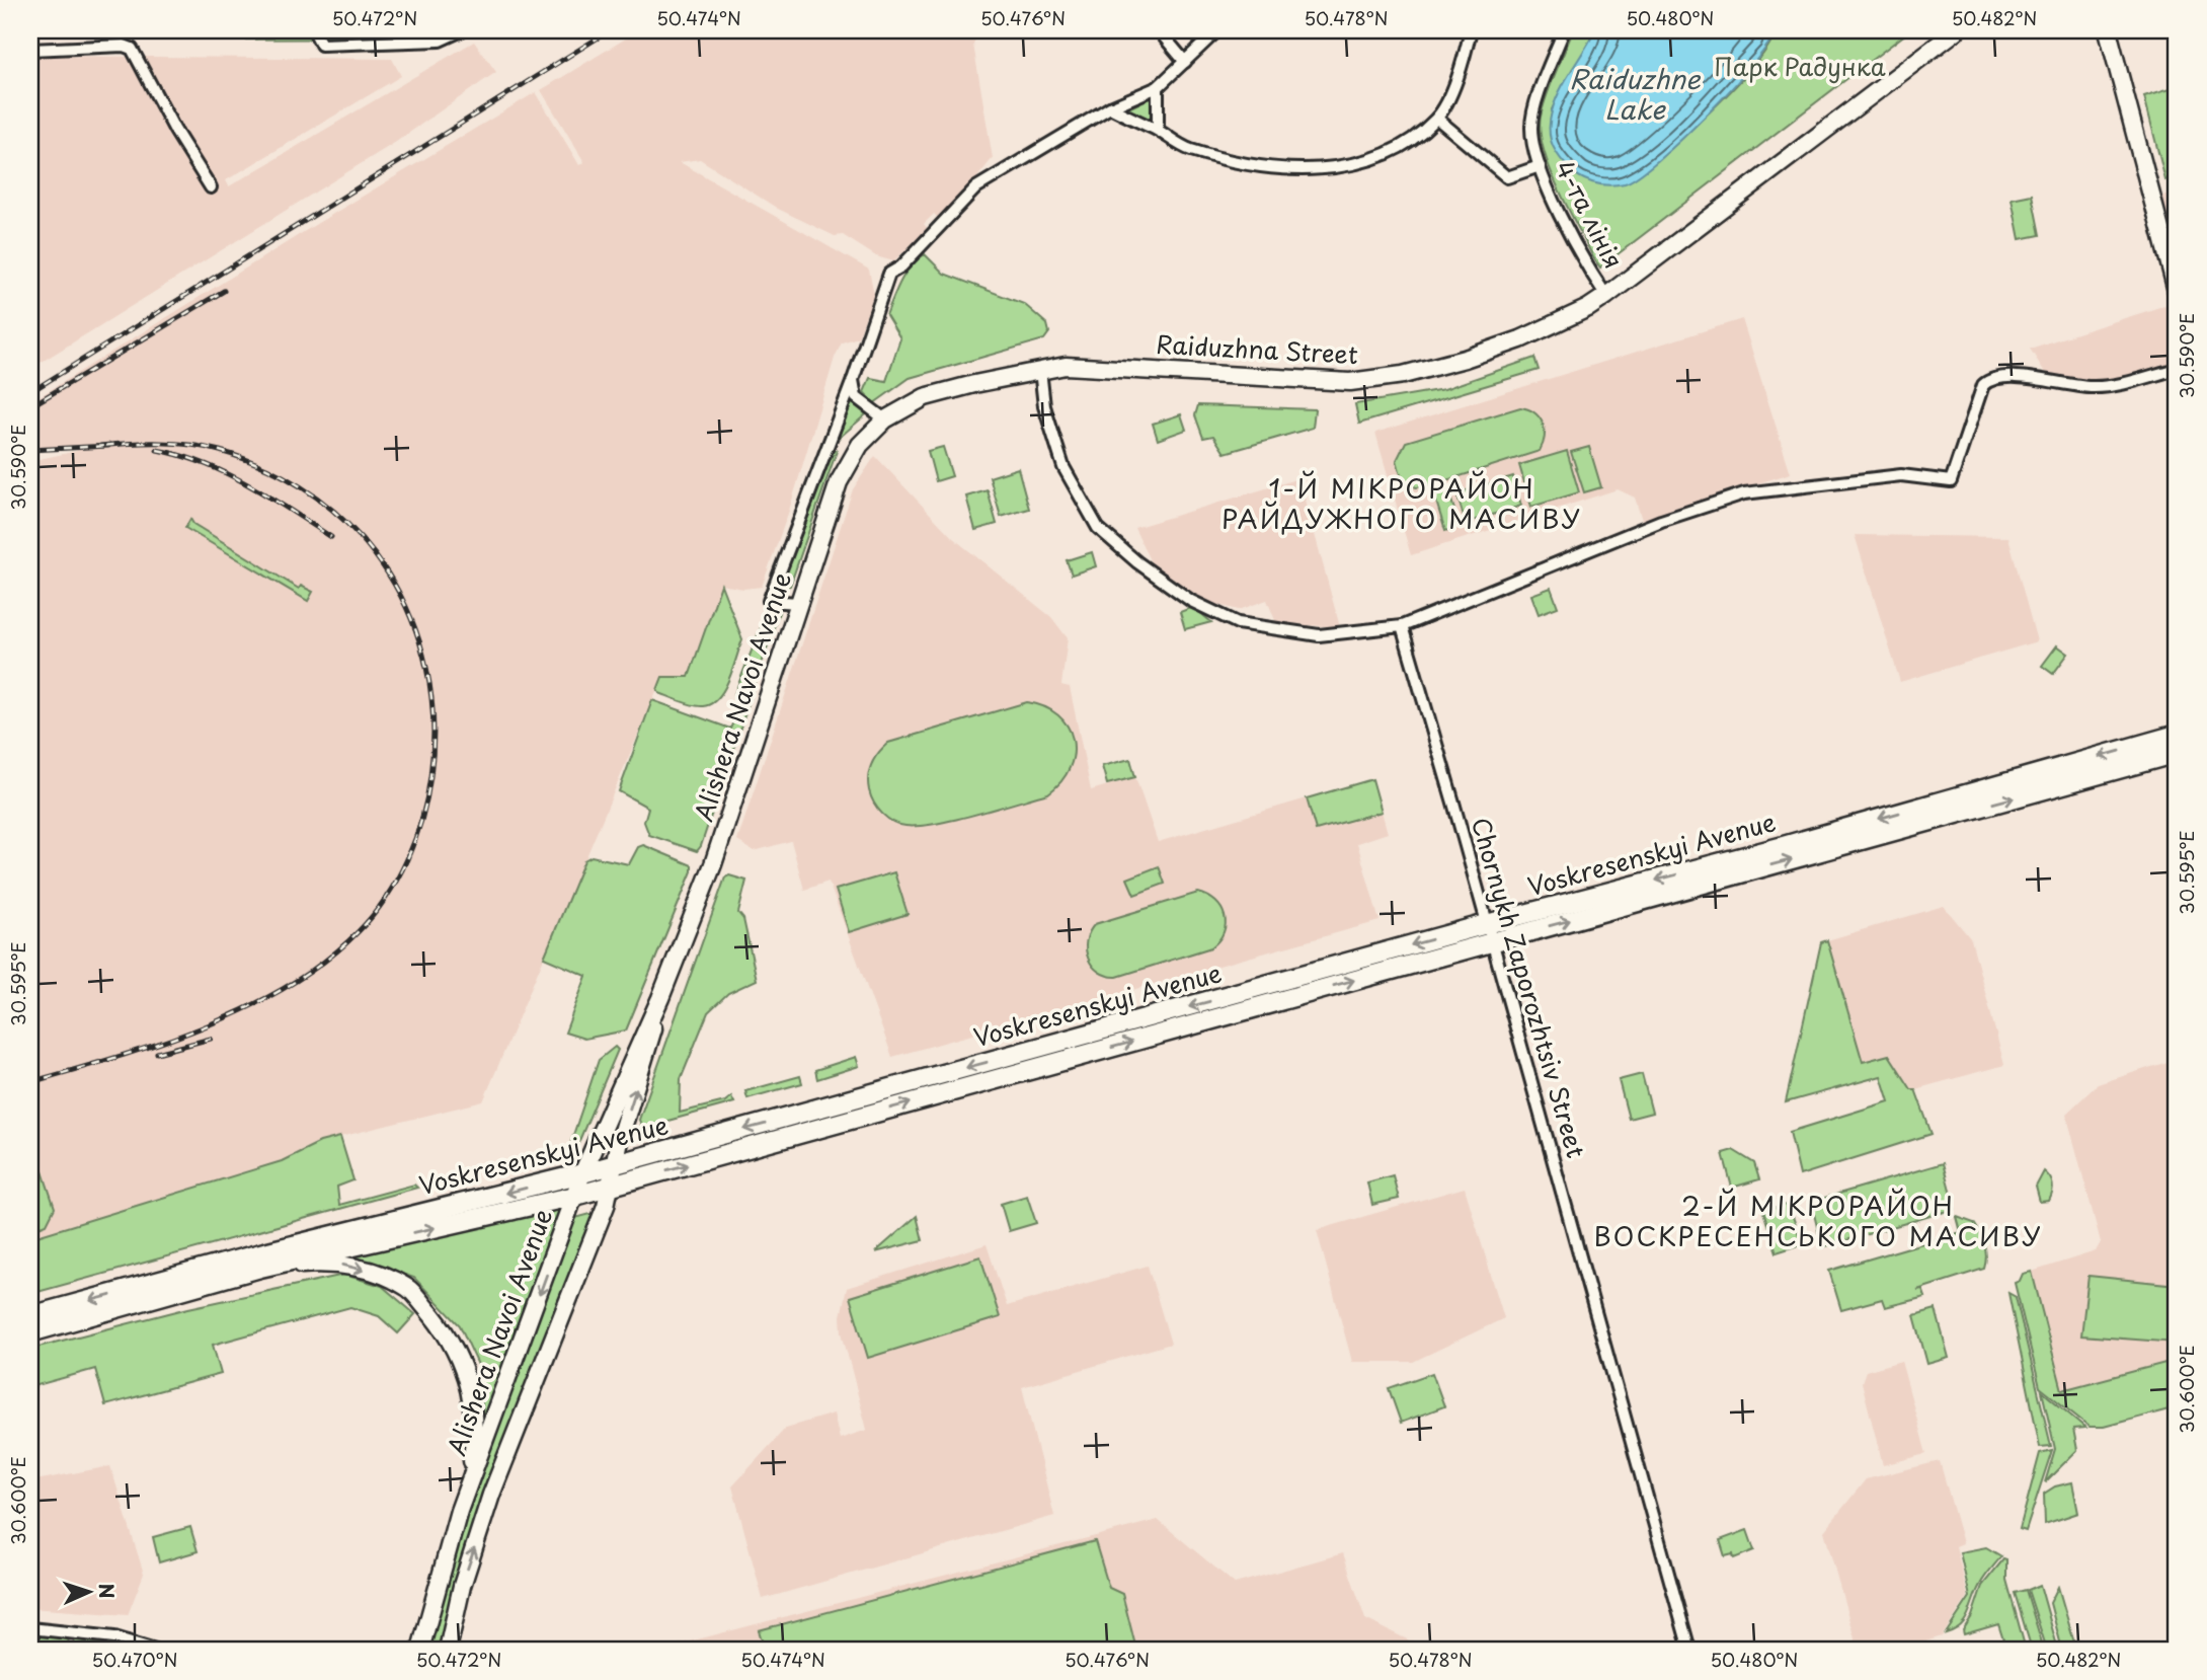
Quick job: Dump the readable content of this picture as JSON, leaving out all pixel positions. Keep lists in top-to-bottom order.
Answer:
{
  "streets": {
    "main road": ["Voskresenskyi Avenue"],
    "street": [
      "4-та лінія",
      "Raiduzhna Street",
      "Alishera Navoi Avenue",
      "Chornykh Zaporozhtsiv Street"
    ]
  },
  "crossings": [
    ["4-та лінія", "Raiduzhna Street"],
    ["Raiduzhna Street", "Alishera Navoi Avenue"],
    ["Alishera Navoi Avenue", "Voskresenskyi Avenue"],
    ["Voskresenskyi Avenue", "Chornykh Zaporozhtsiv Street"]
  ],
  "districts": ["1-Й МІКРОРАЙОН РАЙДУЖНОГО МАСИВУ", "2-Й МІКРОРАЙОН ВОСКРЕСЕНСЬКОГО МАСИВУ"],
  "water": ["Raiduzhne Lake"],
  "parks": ["Парк Радунка"],
  "north": "right",
  "coordinates": [
    "50.472°N",
    "50.474°N",
    "50.476°N",
    "50.478°N",
    "50.480°N",
    "50.482°N",
    "30.590°E",
    "30.595°E",
    "30.600°E",
    "50.470°N"
  ]
}
